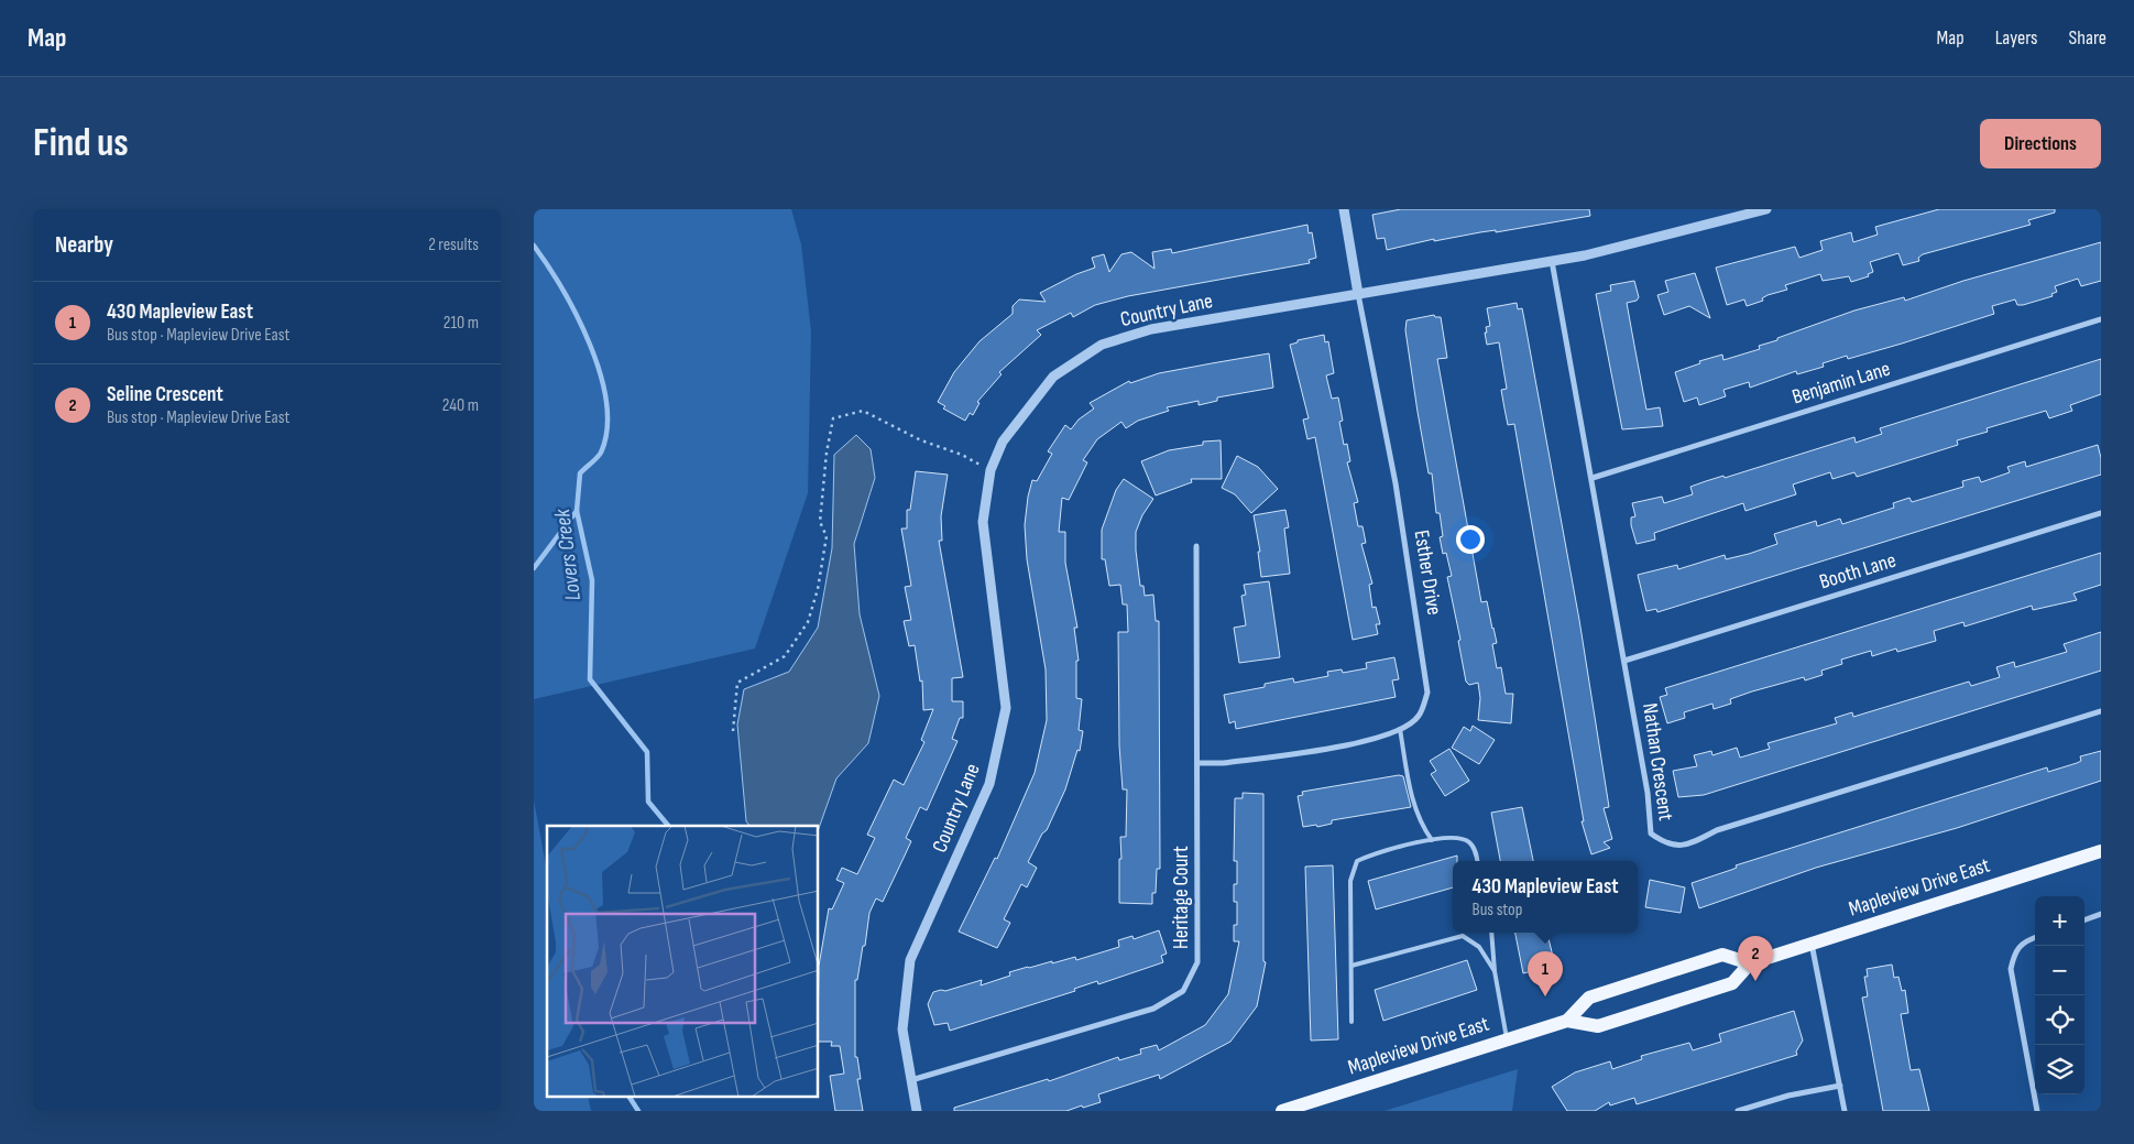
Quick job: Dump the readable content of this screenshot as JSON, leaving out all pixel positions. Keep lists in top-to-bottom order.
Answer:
{
  "streets": {
    "main road": ["Mapleview Drive East"],
    "street": [
      "Country Lane",
      "Benjamin Lane",
      "Booth Lane",
      "Esther Drive",
      "Nathan Crescent",
      "Heritage Court"
    ]
  },
  "crossings": [
    ["Country Lane", "Esther Drive"],
    ["Country Lane", "Nathan Crescent"],
    ["Country Lane", "Heritage Court"],
    ["Benjamin Lane", "Nathan Crescent"],
    ["Booth Lane", "Nathan Crescent"],
    ["Esther Drive", "Heritage Court"]
  ],
  "water": ["Lovers Creek"],
  "page": {
    "header": "Map",
    "nav": ["Map", "Layers", "Share"],
    "buttons": "Directions",
    "title": "Find us",
    "heading": ["Nearby", "2 results"],
    "list": [
      {
        "mark": "1",
        "name": "430 Mapleview East",
        "note": "Bus stop · Mapleview Drive East",
        "value": "210 m"
      },
      {
        "mark": "2",
        "name": "Seline Crescent",
        "note": "Bus stop · Mapleview Drive East",
        "value": "240 m"
      }
    ],
    "popup": ["430 Mapleview East", "Bus stop"],
    "map_buttons": ["+", "−"],
    "pins": ["2", "1"]
  }
}
